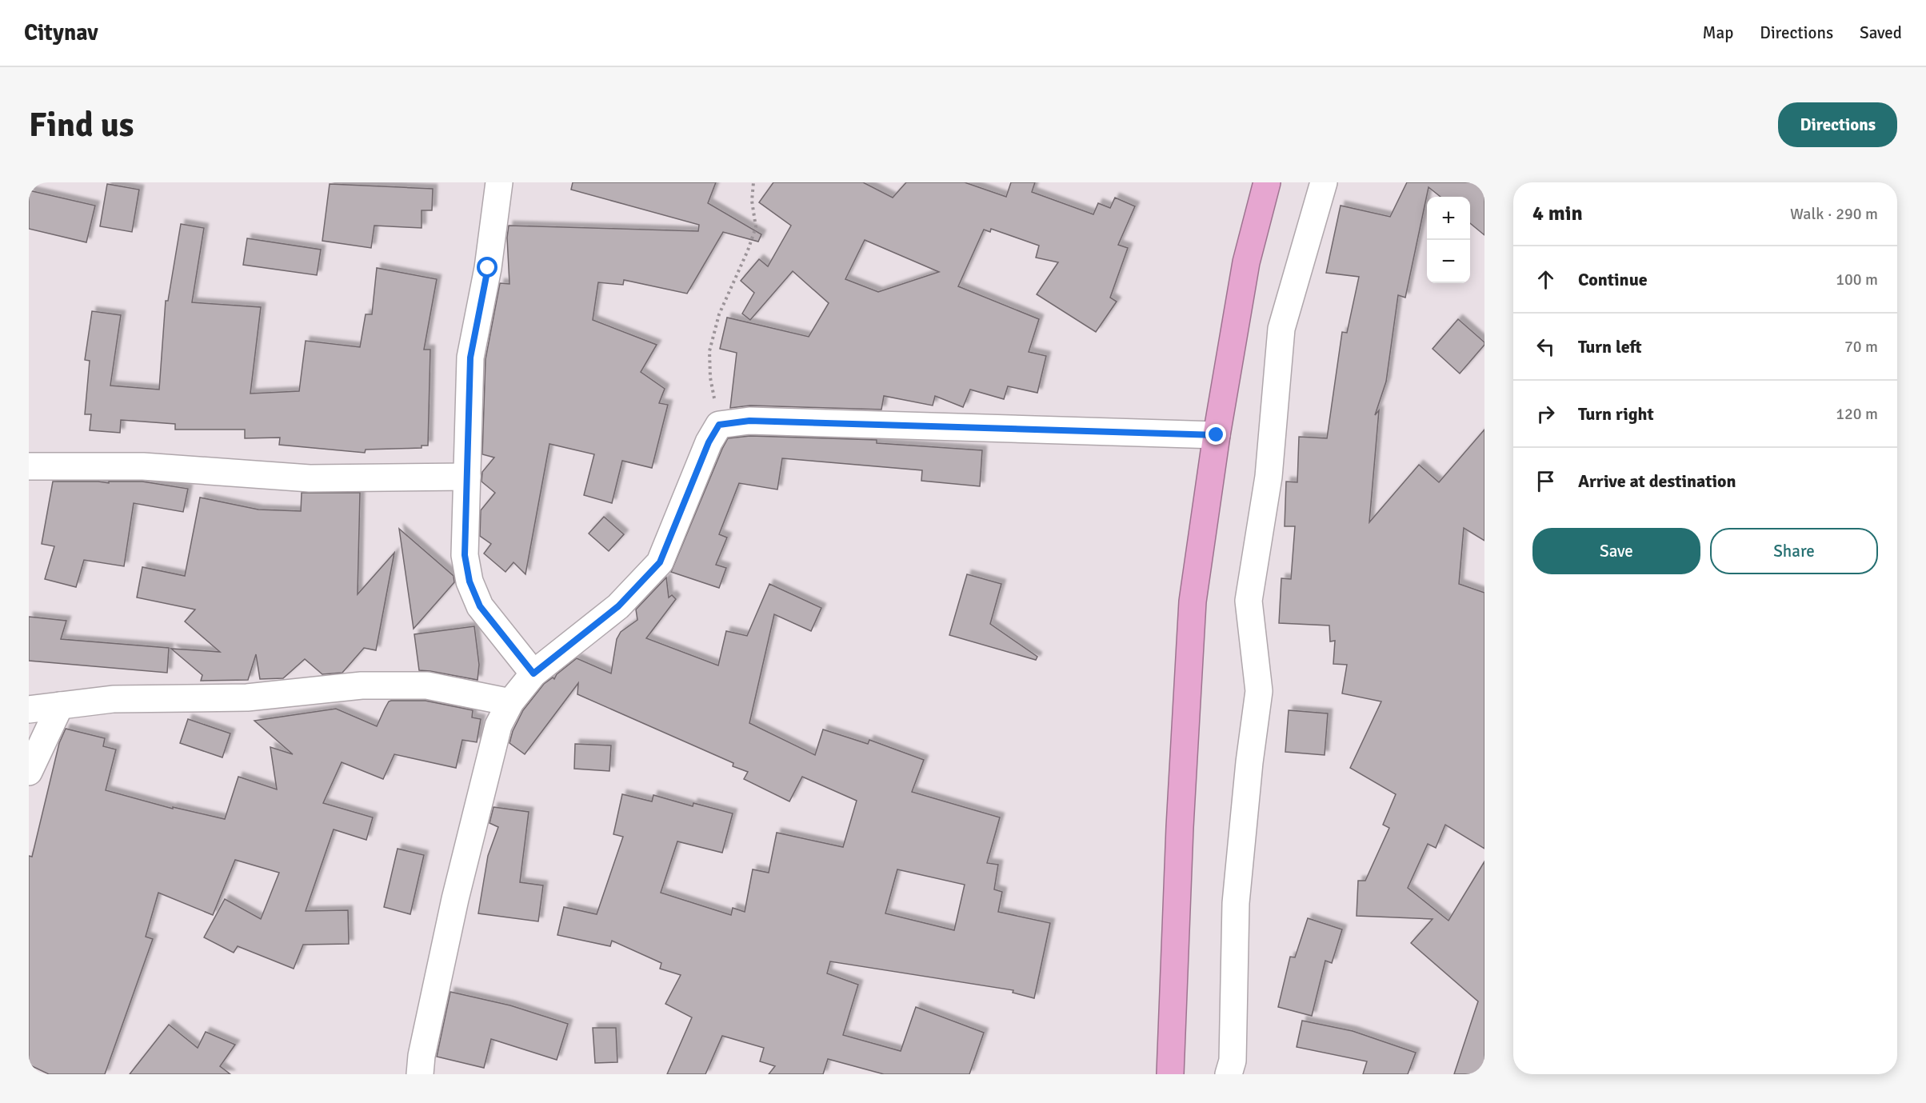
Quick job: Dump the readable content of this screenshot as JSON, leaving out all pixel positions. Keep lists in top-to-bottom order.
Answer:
{
  "page": {
    "header": "Citynav",
    "nav": ["Map", "Directions", "Saved"],
    "buttons": [
      "Directions",
      ["Save", "Share"]
    ],
    "title": "Find us",
    "heading": ["4 min", "Walk · 290 m"],
    "map_buttons": ["+", "−"],
    "list": [
      ["Continue", "100 m"],
      ["Turn left", "70 m"],
      ["Turn right", "120 m"],
      "Arrive at destination"
    ]
  }
}
